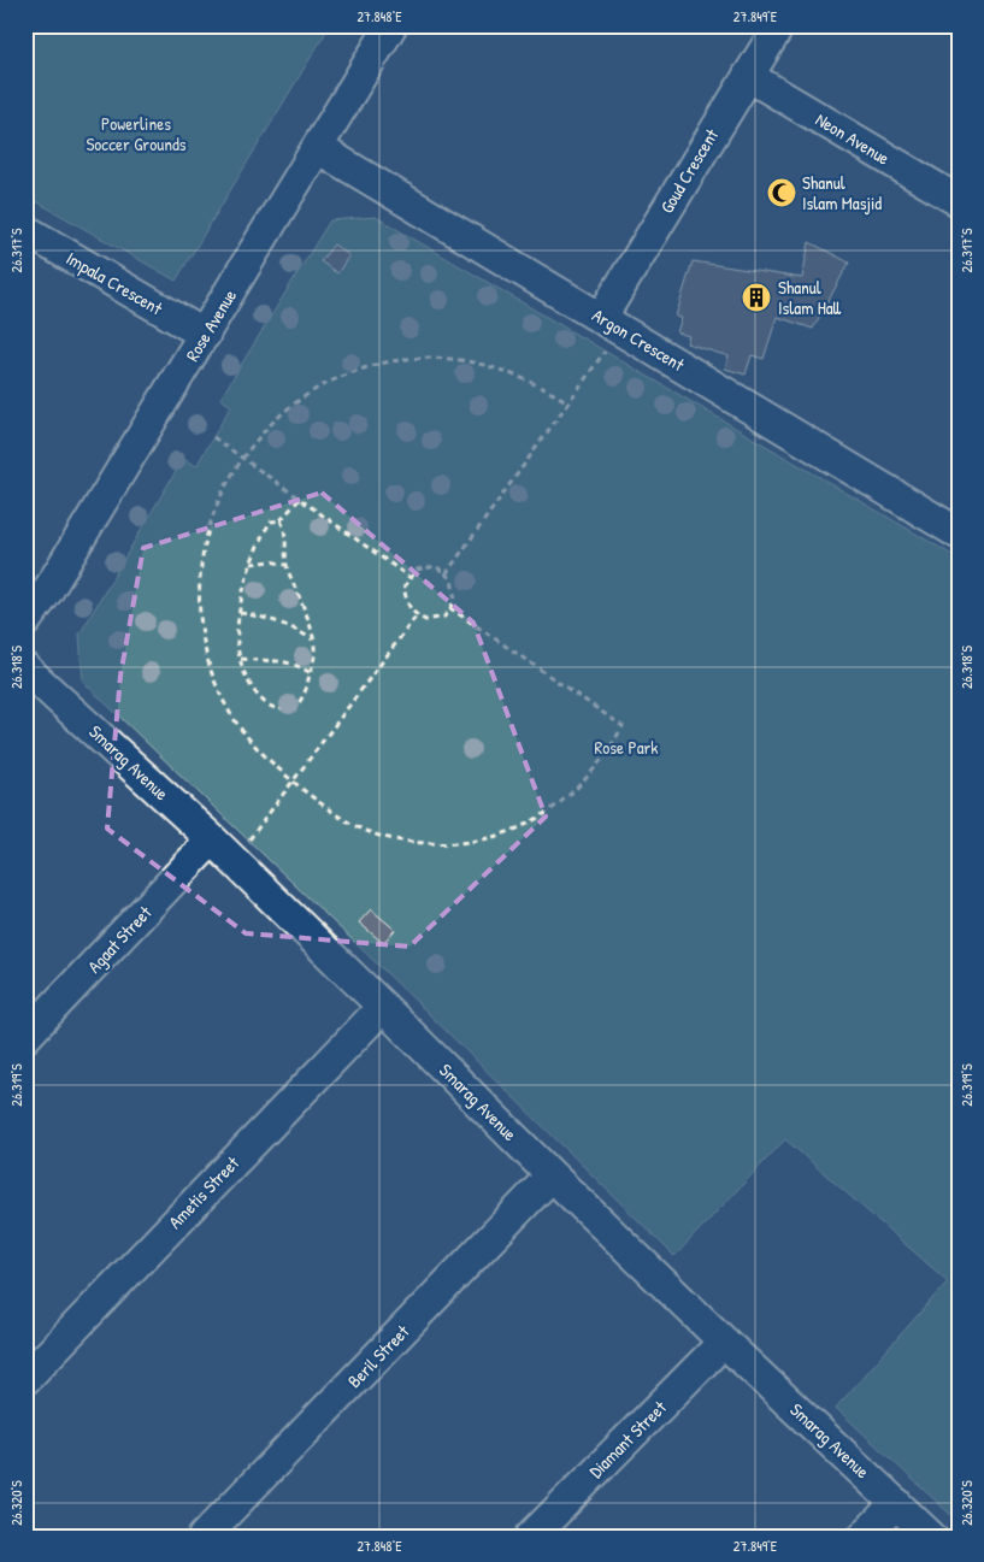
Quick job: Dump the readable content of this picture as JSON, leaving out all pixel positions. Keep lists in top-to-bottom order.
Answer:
{
  "streets": {
    "street": [
      "Neon Avenue",
      "Goud Crescent",
      "Impala Crescent",
      "Rose Avenue",
      "Argon Crescent",
      "Smarag Avenue",
      "Agaat Street",
      "Ametis Street",
      "Beril Street",
      "Diamant Street"
    ]
  },
  "crossings": [
    ["Neon Avenue", "Goud Crescent"],
    ["Goud Crescent", "Argon Crescent"],
    ["Impala Crescent", "Rose Avenue"],
    ["Rose Avenue", "Argon Crescent"],
    ["Smarag Avenue", "Agaat Street"],
    ["Smarag Avenue", "Ametis Street"],
    ["Smarag Avenue", "Beril Street"],
    ["Smarag Avenue", "Diamant Street"]
  ],
  "parks": ["Powerlines Soccer Grounds", "Rose Park"],
  "places": {
    "mosque": ["Shanul Islam Masjid"],
    "building": ["Shanul Islam Hall"]
  },
  "coordinates": [
    "27.848°E",
    "27.849°E",
    "26.317°S",
    "26.318°S",
    "26.319°S",
    "26.320°S"
  ]
}
